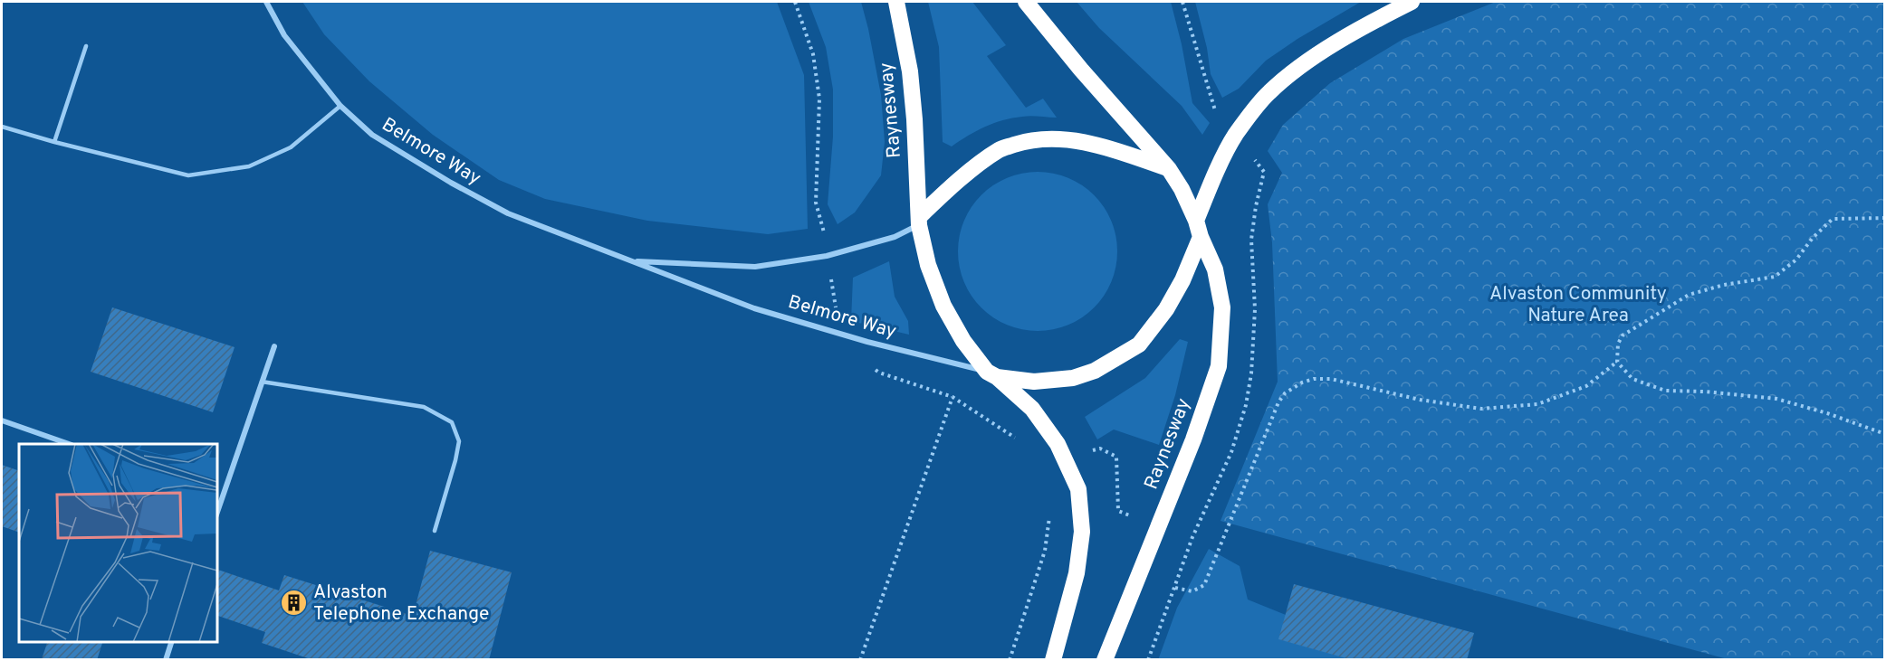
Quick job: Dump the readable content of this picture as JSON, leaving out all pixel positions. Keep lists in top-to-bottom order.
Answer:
{
  "streets": {
    "highway": ["Raynesway"],
    "street": ["Belmore Way"]
  },
  "crossings": [
    ["Raynesway", "Belmore Way"]
  ],
  "parks": ["Alvaston Community Nature Area"],
  "places": {
    "building": ["Alvaston Telephone Exchange"]
  }
}
